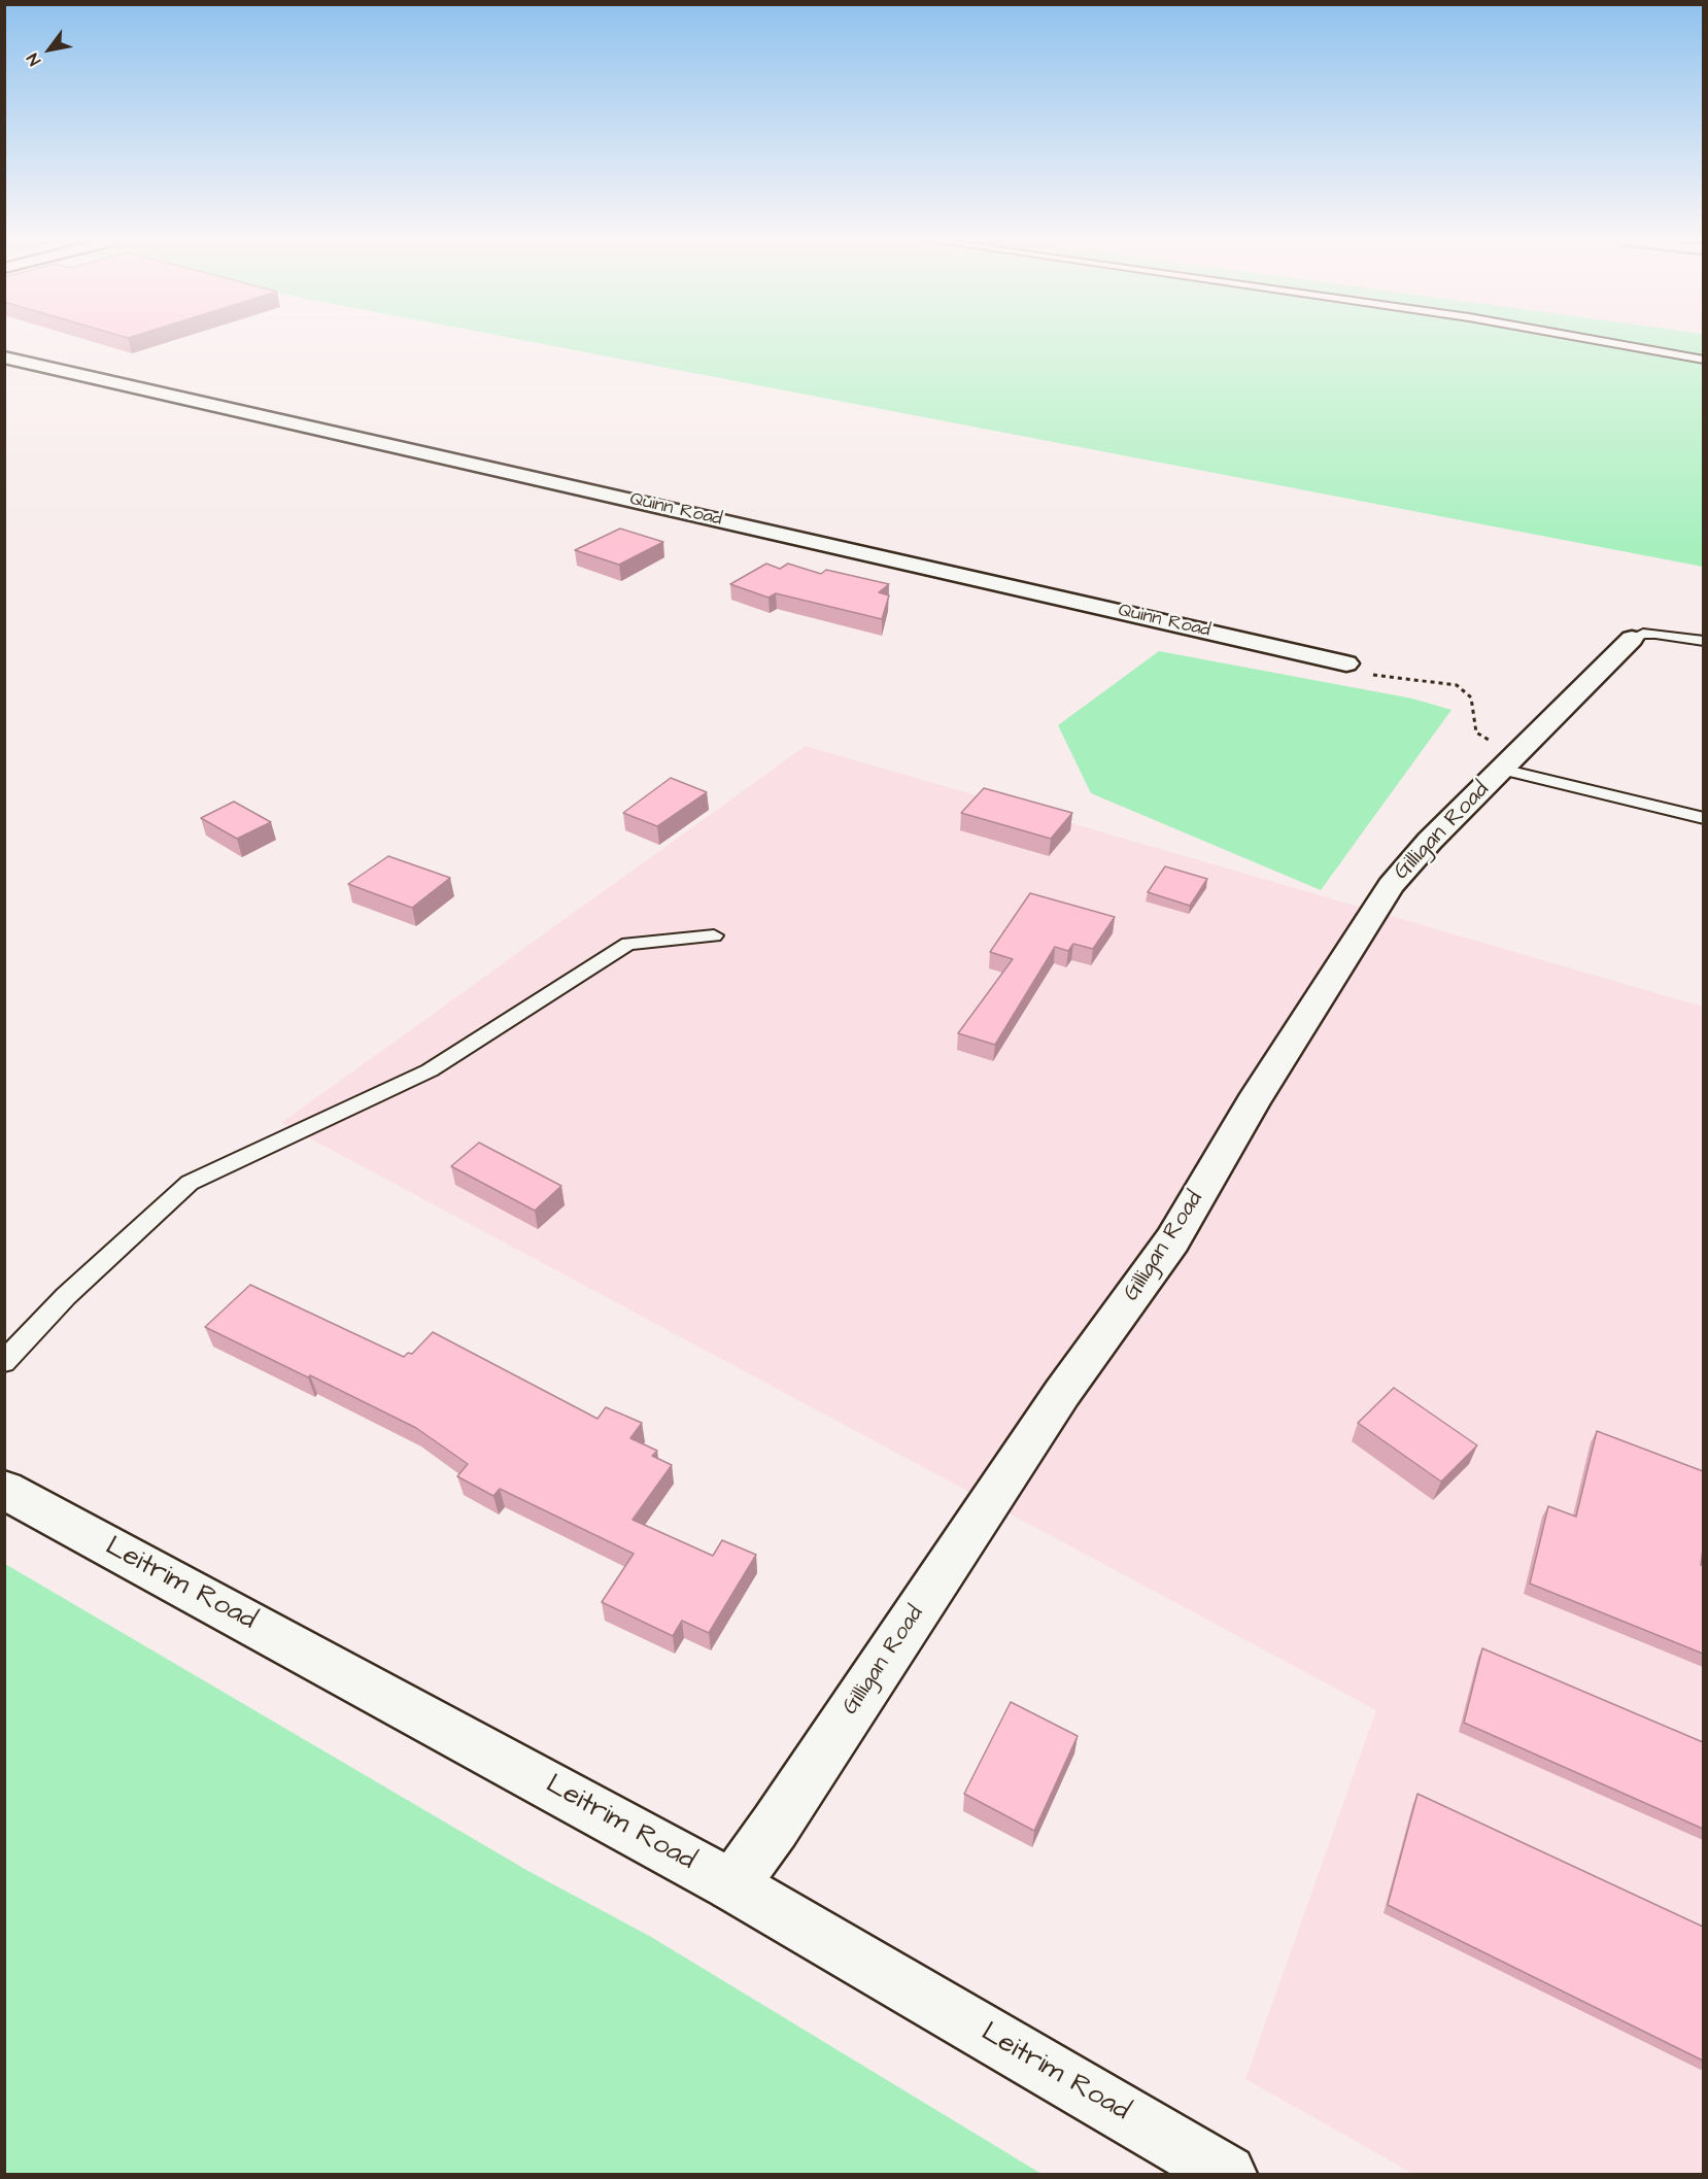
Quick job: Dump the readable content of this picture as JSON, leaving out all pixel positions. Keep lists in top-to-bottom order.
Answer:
{
  "streets": {
    "street": ["Quinn Road", "Gilligan Road", "Leitrim Road"]
  },
  "crossings": [
    ["Gilligan Road", "Leitrim Road"]
  ],
  "north": "bottom left"
}
